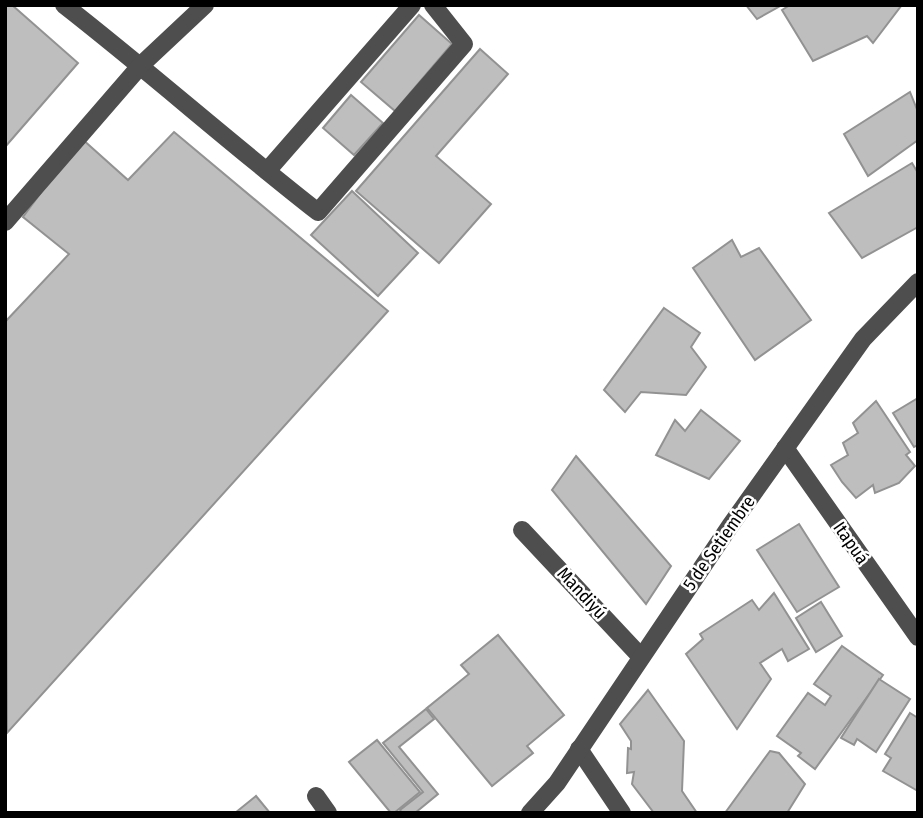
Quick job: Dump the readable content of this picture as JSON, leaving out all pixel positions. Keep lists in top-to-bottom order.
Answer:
{
  "streets": {
    "street": ["5 de Setiembre", "Itapuá", "Mandiyú"]
  },
  "crossings": [
    ["5 de Setiembre", "Itapuá"],
    ["5 de Setiembre", "Mandiyú"]
  ]
}
